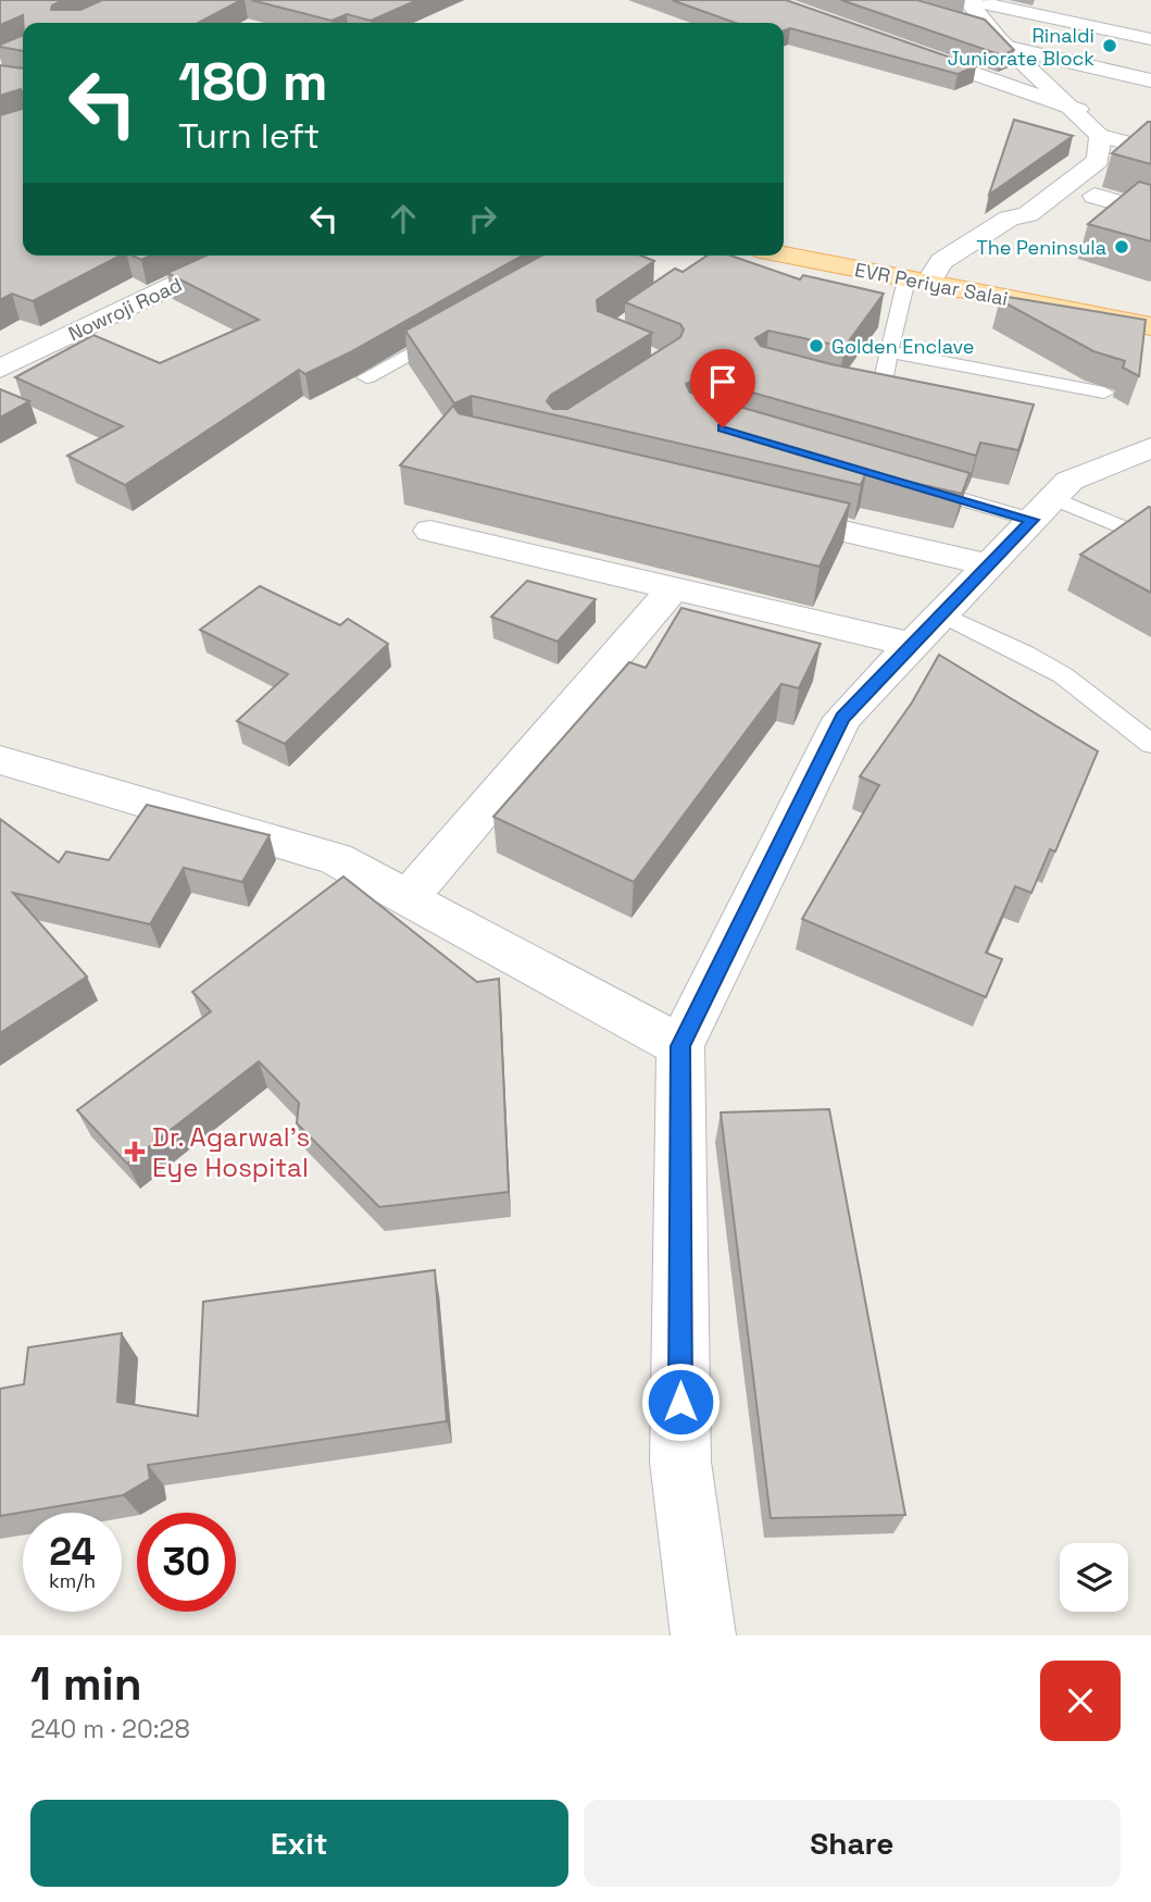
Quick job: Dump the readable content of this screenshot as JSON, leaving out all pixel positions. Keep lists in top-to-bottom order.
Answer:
{
  "streets": {
    "main road": ["EVR Periyar Salai"],
    "street": ["Nowroji Road"]
  },
  "places": {
    "other": ["Rinaldi Juniorate Block", "The Peninsula", "Golden Enclave"],
    "health": ["Dr. Agarwal's Eye Hospital"]
  },
  "page": {
    "turn": ["180 m", "Turn left"],
    "speed": "24 km/h",
    "limit": "30",
    "heading": ["1 min", "240 m · 20:28"],
    "buttons": ["Exit", "Share"]
  }
}
